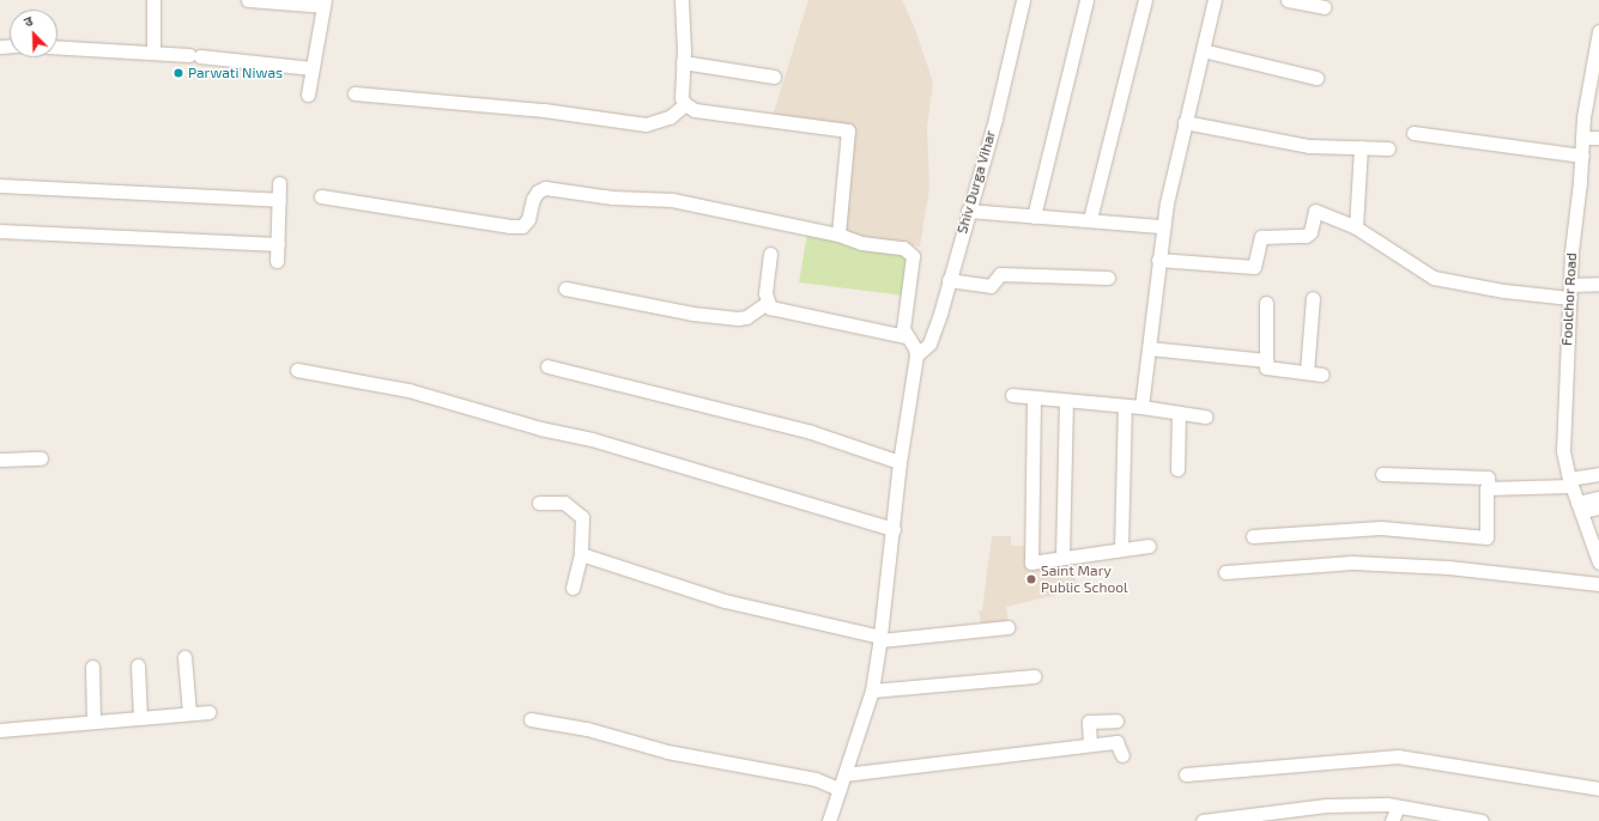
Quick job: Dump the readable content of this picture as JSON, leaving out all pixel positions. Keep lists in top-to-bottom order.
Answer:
{
  "streets": {
    "street": ["Shiv Durga Vihar", "Foolchor Road"]
  },
  "places": ["Parwati Niwas", "Saint Mary Public School"],
  "north": "top left"
}
